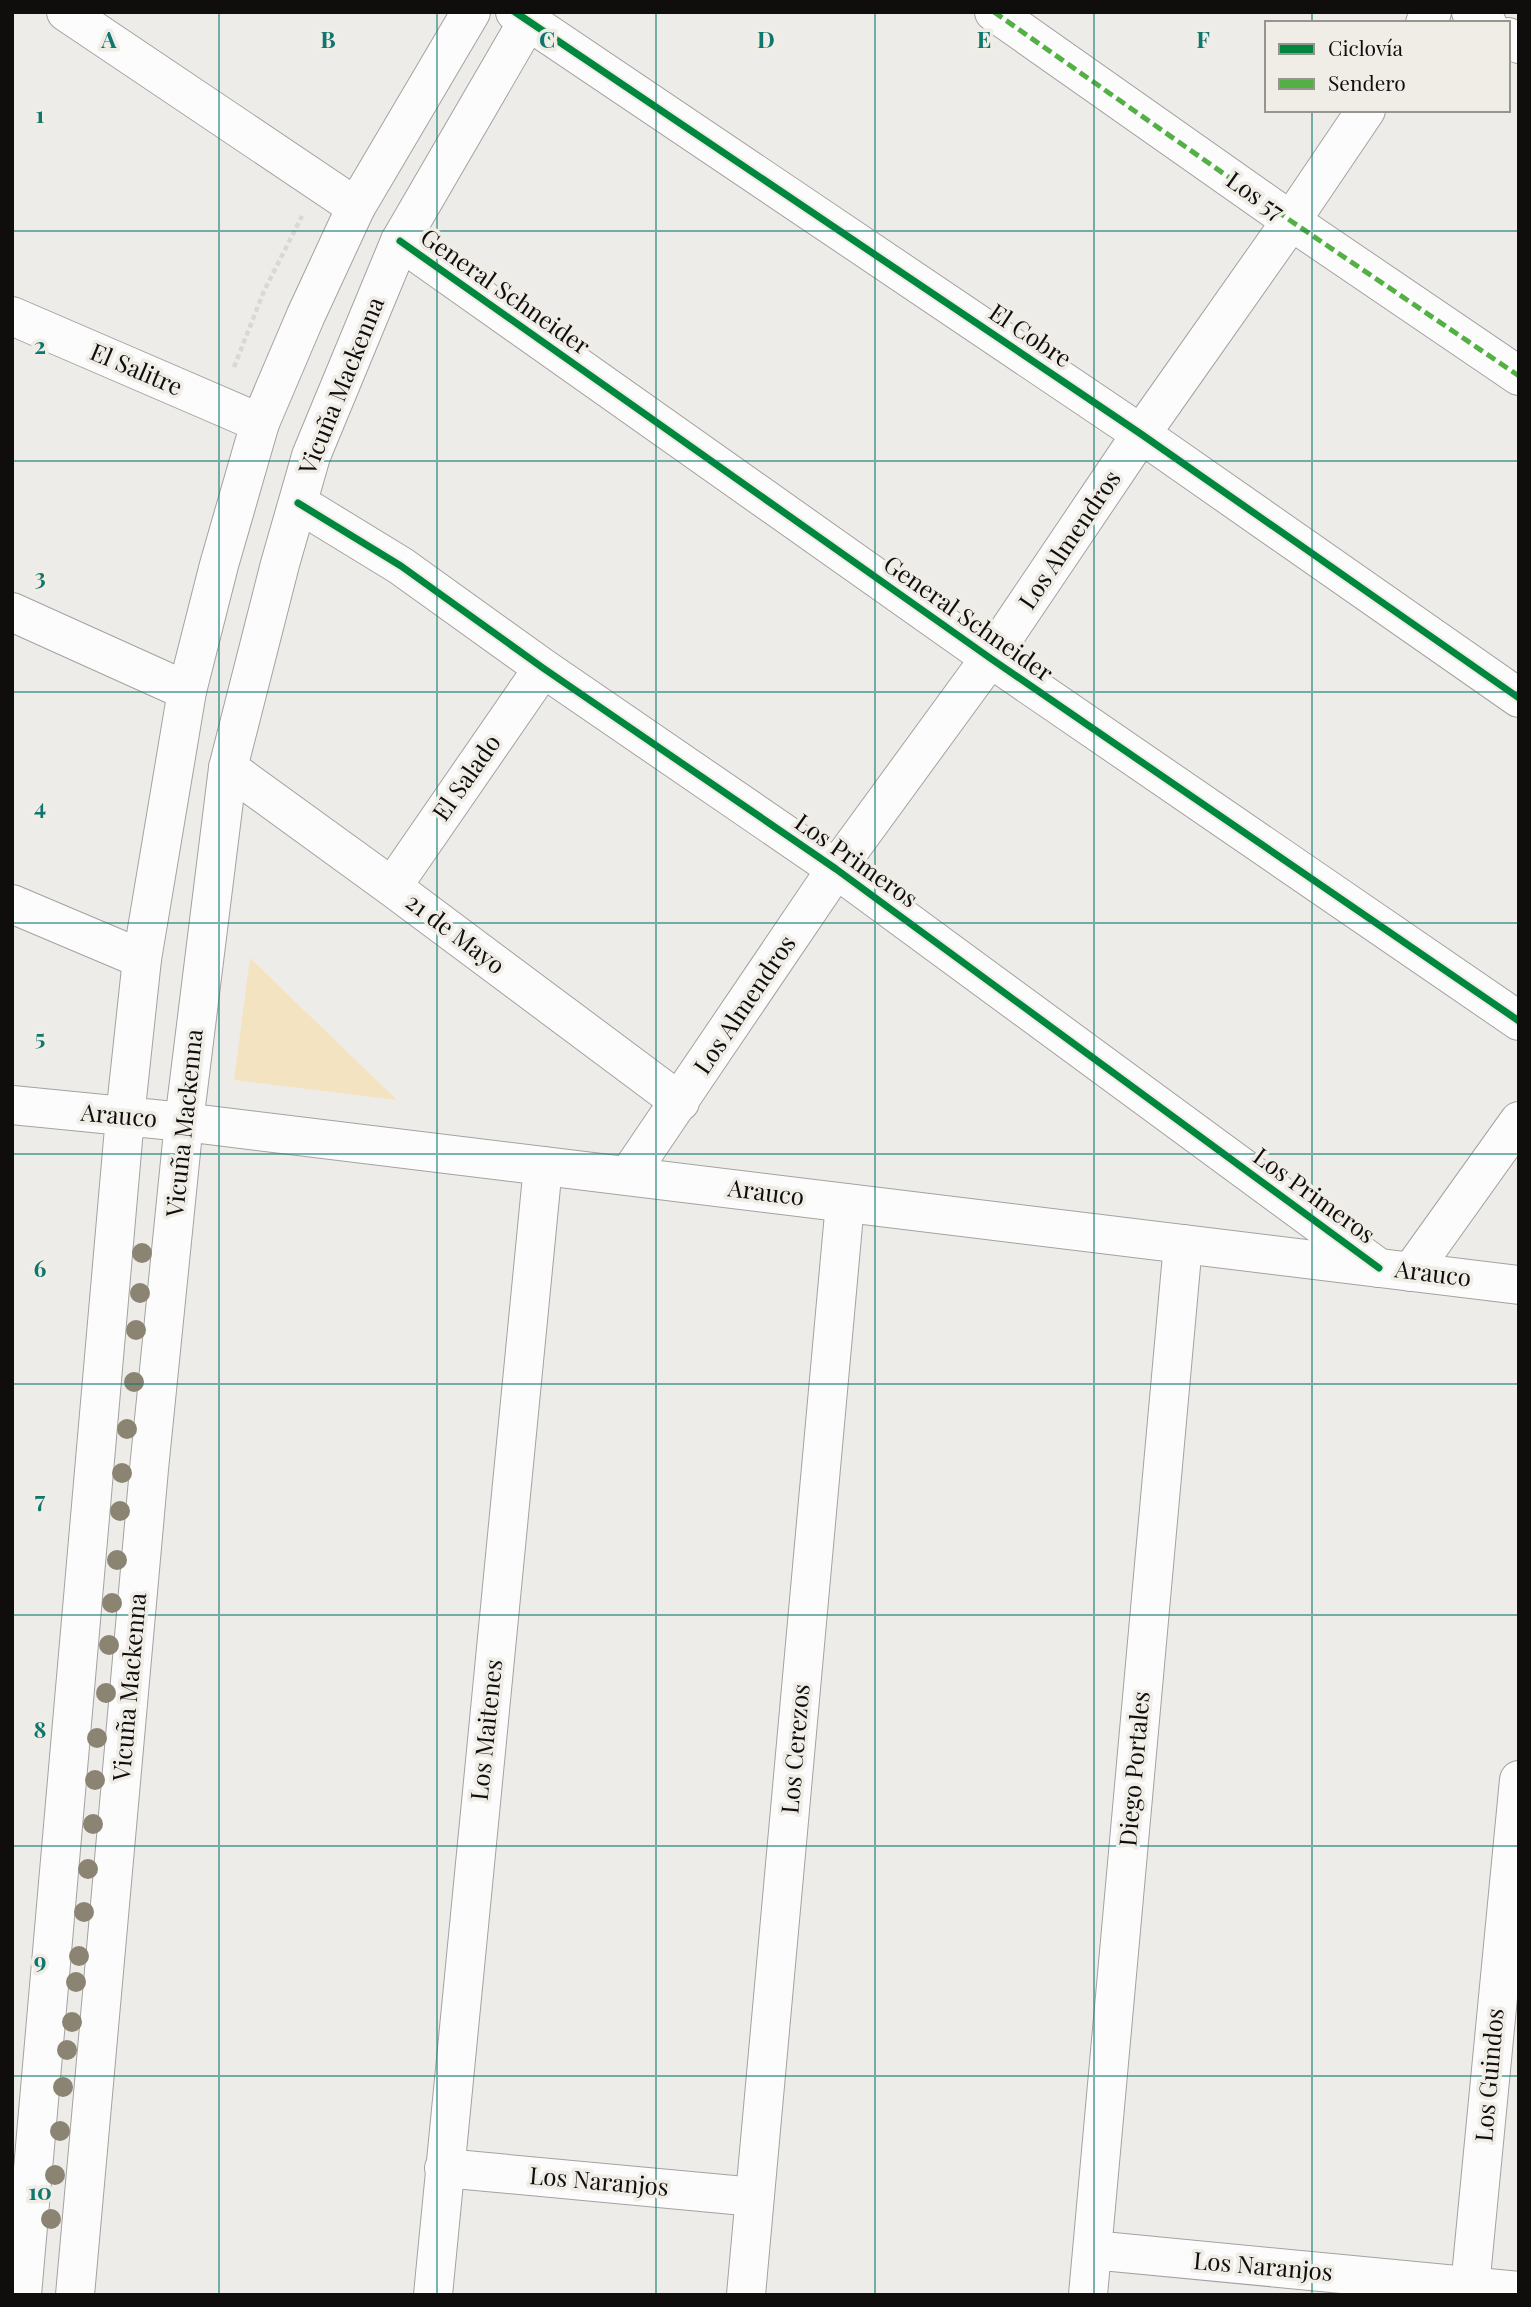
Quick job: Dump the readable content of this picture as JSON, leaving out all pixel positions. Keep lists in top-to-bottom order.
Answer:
{
  "streets": {
    "street": [
      "Los 57",
      "General Schneider",
      "El Cobre",
      "El Salitre",
      "Vicuña Mackenna",
      "Los Almendros",
      "El Salado",
      "Los Primeros",
      "21 de Mayo",
      "Arauco",
      "Los Maitenes",
      "Los Cerezos",
      "Diego Portales",
      "Los Guindos",
      "Los Naranjos"
    ]
  },
  "crossings": [
    ["Los 57", "Los Almendros"],
    ["General Schneider", "Vicuña Mackenna"],
    ["General Schneider", "Los Almendros"],
    ["El Cobre", "Vicuña Mackenna"],
    ["El Cobre", "Los Almendros"],
    ["Vicuña Mackenna", "Los Primeros"],
    ["Vicuña Mackenna", "21 de Mayo"],
    ["Vicuña Mackenna", "Arauco"],
    ["Los Almendros", "Los Primeros"],
    ["Los Almendros", "21 de Mayo"],
    ["Los Almendros", "Arauco"],
    ["El Salado", "Los Primeros"],
    ["El Salado", "21 de Mayo"],
    ["Los Primeros", "Arauco"],
    ["Arauco", "Los Maitenes"],
    ["Arauco", "Los Cerezos"],
    ["Arauco", "Diego Portales"],
    ["Los Maitenes", "Los Naranjos"],
    ["Los Cerezos", "Los Naranjos"],
    ["Diego Portales", "Los Naranjos"],
    ["Los Guindos", "Los Naranjos"]
  ],
  "legend": ["Ciclovía", "Sendero"],
  "grid": {
    "columns": [
      "A",
      "B",
      "C",
      "D",
      "E",
      "F"
    ],
    "rows": [
      "1",
      "2",
      "3",
      "4",
      "5",
      "6",
      "7",
      "8",
      "9",
      "10"
    ]
  }
}
